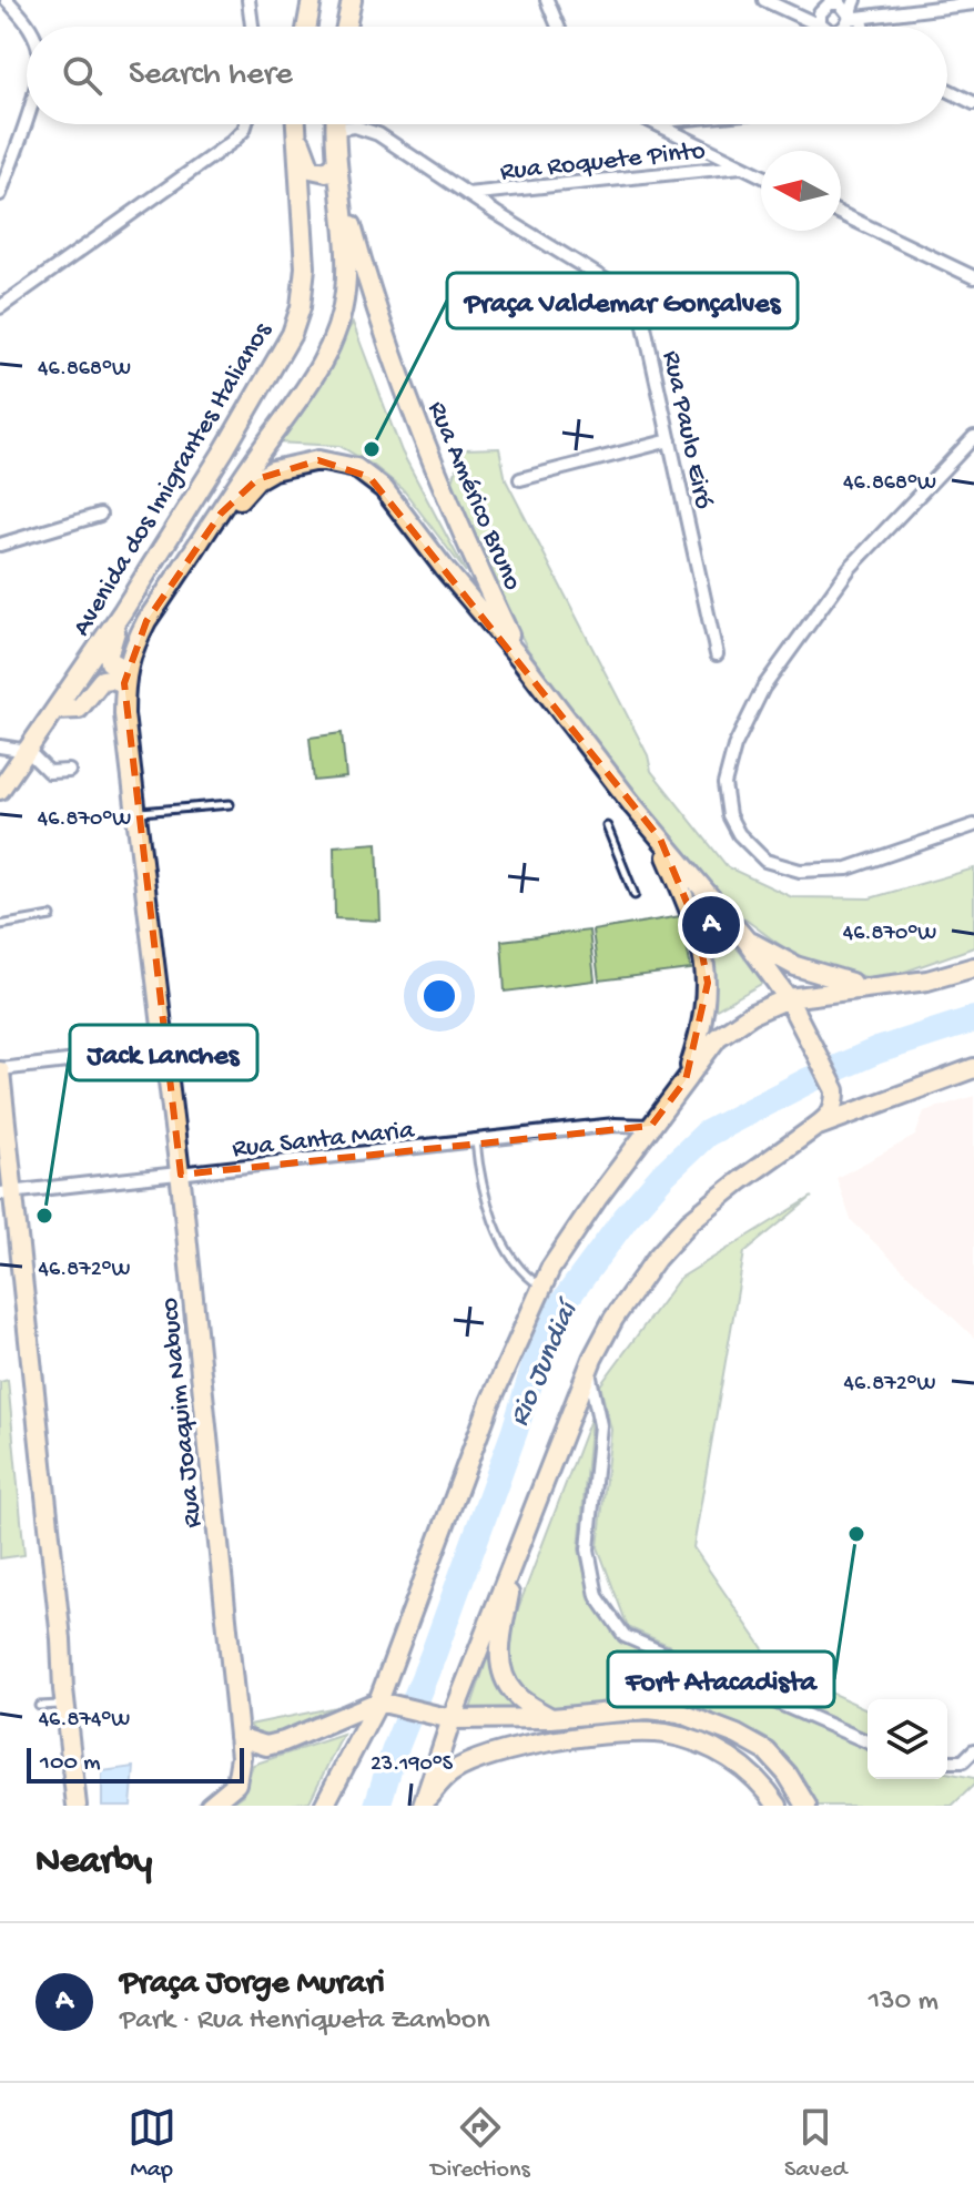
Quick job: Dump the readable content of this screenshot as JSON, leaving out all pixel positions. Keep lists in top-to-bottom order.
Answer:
{
  "streets": {
    "main road": ["Avenida dos Imigrantes Italianos", "Rua Américo Bruno", "Rua Joaquim Nabuco"],
    "street": ["Rua Roquete Pinto", "Rua Paulo Eiró", "Rua Santa Maria"]
  },
  "crossings": [
    ["Rua Roquete Pinto", "Rua Paulo Eiró"],
    ["Rua Paulo Eiró", "Avenida dos Imigrantes Italianos"],
    ["Avenida dos Imigrantes Italianos", "Rua Américo Bruno"],
    ["Avenida dos Imigrantes Italianos", "Rua Joaquim Nabuco"],
    ["Rua Santa Maria", "Rua Joaquim Nabuco"]
  ],
  "water": ["Rio Jundiaí"],
  "places": ["Praça Valdemar Gonçalves", "Jack Lanches", "Fort Atacadista"],
  "scale_bar": "100 m",
  "north": "left",
  "page": {
    "search": "Search here",
    "pins": "A",
    "scale": "100 m",
    "heading": "Nearby",
    "list": [
      {
        "mark": "A",
        "name": "Praça Jorge Murari",
        "note": "Park · Rua Henriqueta Zambon",
        "value": "130 m"
      }
    ],
    "nav": ["Map", "Directions", "Saved"]
  },
  "coordinates": [
    "46.868°W",
    "46.870°W",
    "46.872°W",
    "46.874°W",
    "23.190°S"
  ]
}
